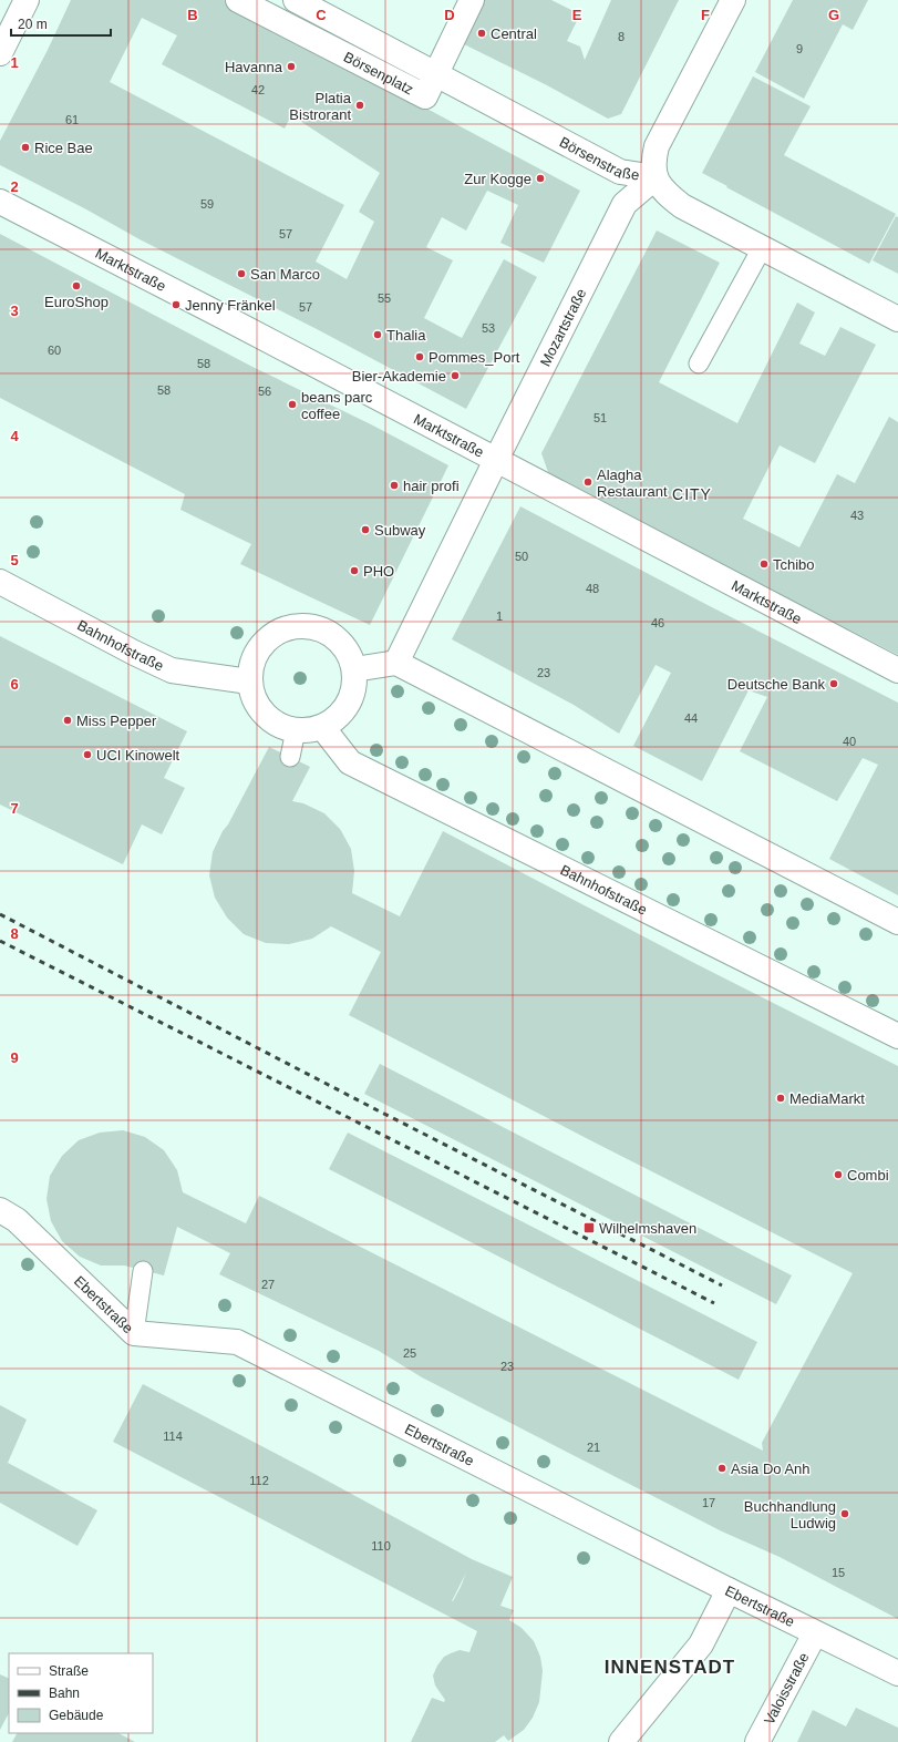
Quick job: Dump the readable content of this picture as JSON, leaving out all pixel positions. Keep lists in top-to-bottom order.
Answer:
{
  "streets": {
    "street": [
      "Börsenplatz",
      "Börsenstraße",
      "Marktstraße",
      "Mozartstraße",
      "Bahnhofstraße",
      "Ebertstraße",
      "Valoisstraße"
    ]
  },
  "crossings": [
    ["Börsenplatz", "Börsenstraße"],
    ["Börsenstraße", "Mozartstraße"],
    ["Marktstraße", "Mozartstraße"],
    ["Ebertstraße", "Valoisstraße"]
  ],
  "districts": ["CITY", "INNENSTADT"],
  "places": {
    "other": [
      "Central",
      "Havanna",
      "Platia Bistrorant",
      "Rice Bae",
      "Zur Kogge",
      "San Marco",
      "EuroShop",
      "Jenny Fränkel",
      "Thalia",
      "Pommes_Port",
      "Bier-Akademie",
      "beans parc coffee",
      "Alagha Restaurant",
      "hair profi",
      "Subway",
      "Tchibo",
      "PHO",
      "Deutsche Bank",
      "Miss Pepper",
      "UCI Kinowelt",
      "MediaMarkt",
      "Combi",
      "Asia Do Anh",
      "Buchhandlung Ludwig"
    ],
    "transit": ["Wilhelmshaven"]
  },
  "house_numbers": [
    "8",
    "9",
    "42",
    "61",
    "59",
    "57",
    "55",
    "57",
    "53",
    "60",
    "58",
    "58",
    "56",
    "51",
    "43",
    "50",
    "48",
    "1",
    "46",
    "23",
    "44",
    "40",
    "27",
    "25",
    "23",
    "114",
    "21",
    "112",
    "17",
    "110",
    "15"
  ],
  "legend": ["Straße", "Bahn", "Gebäude"],
  "scale_bar": "20 m",
  "grid": {
    "columns": [
      "B",
      "C",
      "D",
      "E",
      "F",
      "G"
    ],
    "rows": [
      "1",
      "2",
      "3",
      "4",
      "5",
      "6",
      "7",
      "8",
      "9"
    ]
  }
}
